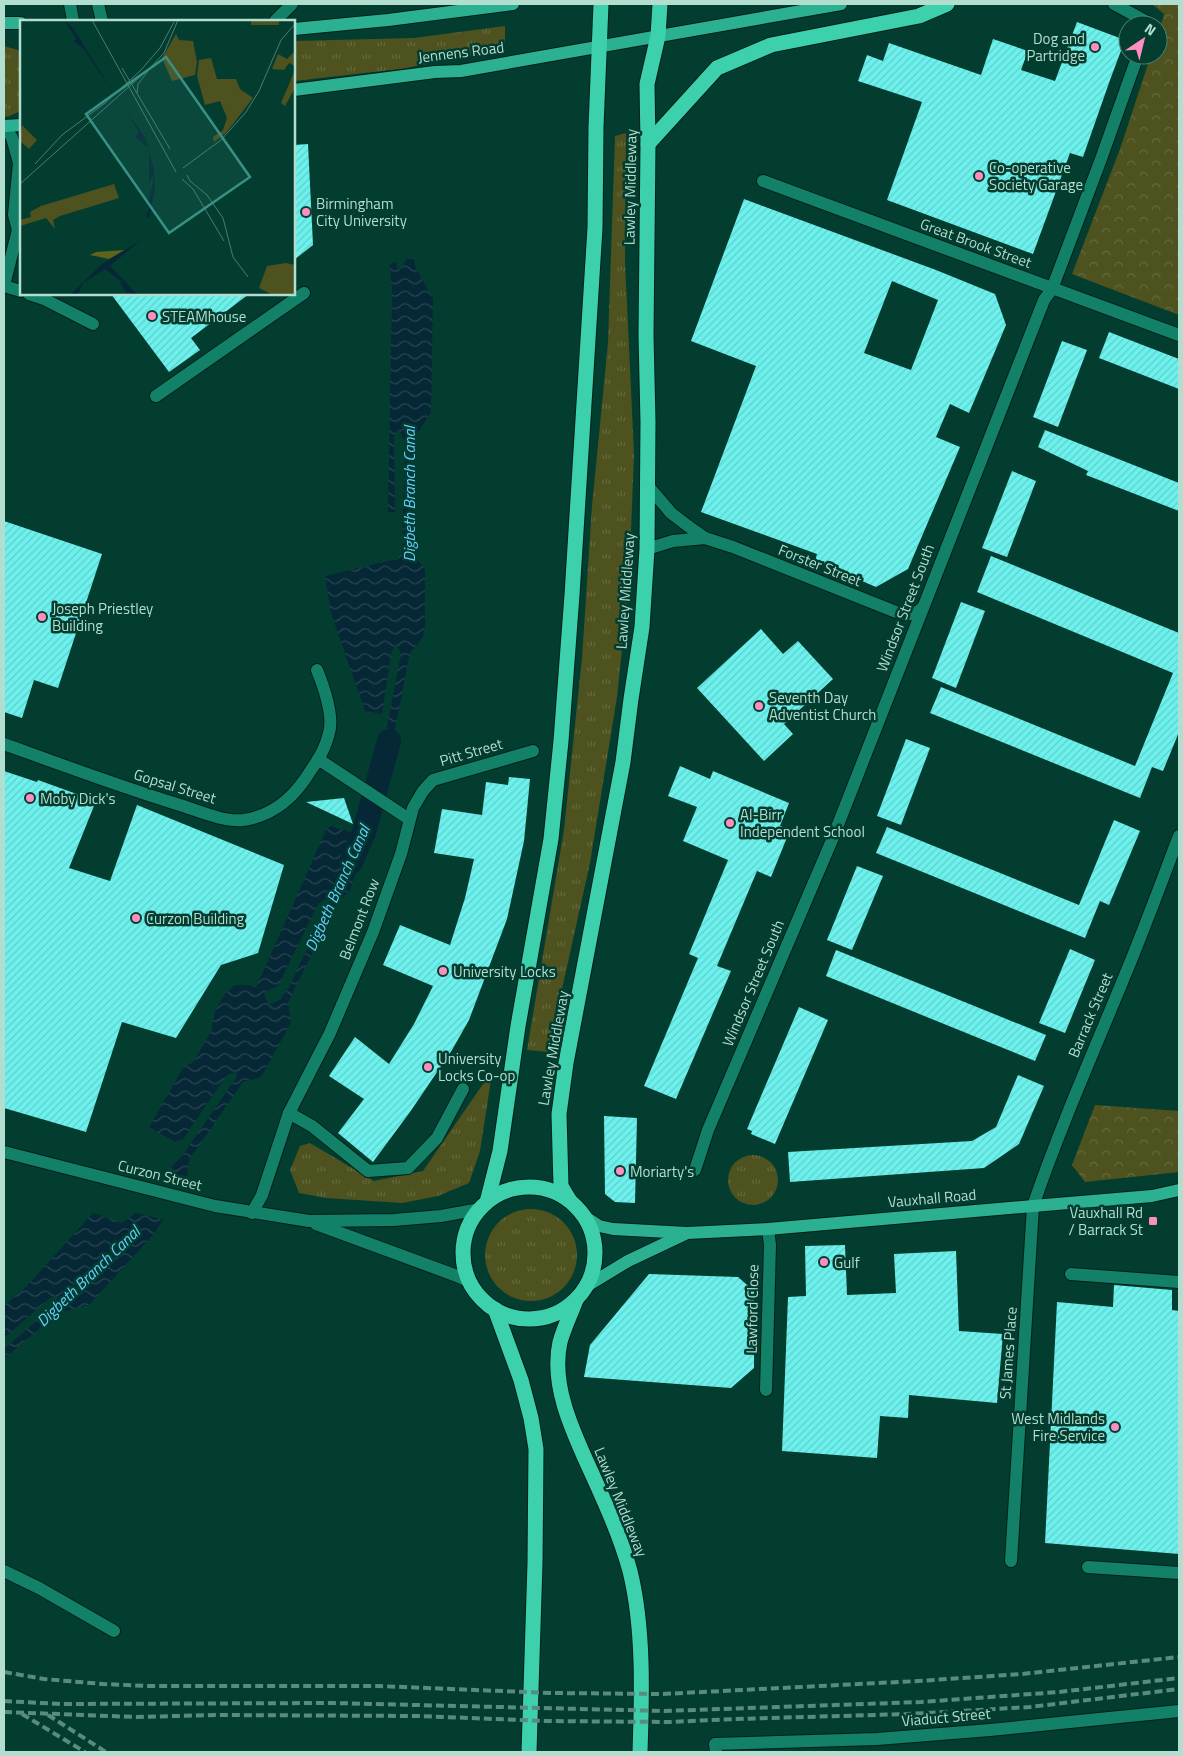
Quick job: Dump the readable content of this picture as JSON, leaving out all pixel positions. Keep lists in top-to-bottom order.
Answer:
{
  "streets": {
    "highway": ["Lawley Middleway"],
    "main road": ["Jennens Road", "Vauxhall Road"],
    "street": [
      "Great Brook Street",
      "Forster Street",
      "Windsor Street South",
      "Pitt Street",
      "Gopsal Street",
      "Belmont Row",
      "Barrack Street",
      "Curzon Street",
      "Lawford Close",
      "St James Place",
      "Viaduct Street"
    ]
  },
  "crossings": [
    ["Jennens Road", "Lawley Middleway"],
    ["Lawley Middleway", "Forster Street"],
    ["Lawley Middleway", "Curzon Street"],
    ["Lawley Middleway", "Vauxhall Road"],
    ["Great Brook Street", "Windsor Street South"],
    ["Forster Street", "Windsor Street South"],
    ["Pitt Street", "Belmont Row"],
    ["Belmont Row", "Curzon Street"],
    ["Barrack Street", "Vauxhall Road"],
    ["Barrack Street", "St James Place"],
    ["Curzon Street", "Vauxhall Road"],
    ["Vauxhall Road", "Lawford Close"],
    ["Vauxhall Road", "St James Place"]
  ],
  "water": ["Digbeth Branch Canal"],
  "places": {
    "other": [
      "Dog and Partridge",
      "Co-operative Society Garage",
      "Birmingham City University",
      "STEAMhouse",
      "Joseph Priestley Building",
      "Seventh Day Adventist Church",
      "Moby Dick's",
      "Al-Birr Independent School",
      "Curzon Building",
      "University Locks",
      "University Locks Co-op",
      "Moriarty's",
      "Gulf",
      "West Midlands Fire Service"
    ],
    "transit": ["Vauxhall Rd / Barrack St"]
  },
  "north": "top right"
}
